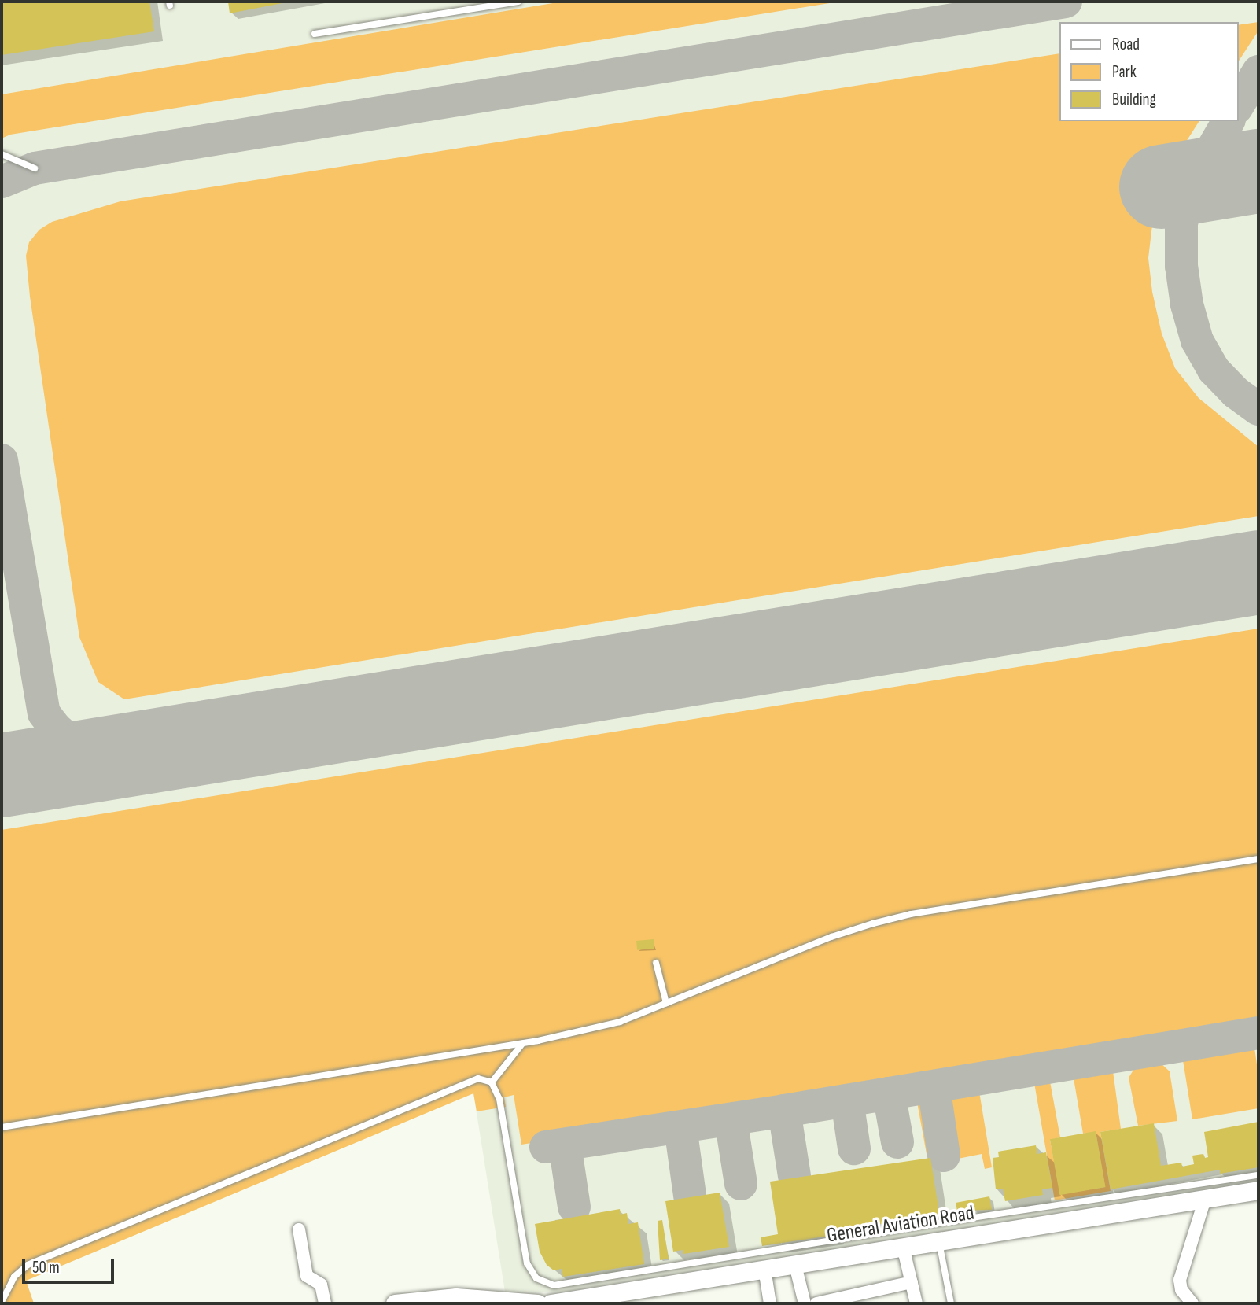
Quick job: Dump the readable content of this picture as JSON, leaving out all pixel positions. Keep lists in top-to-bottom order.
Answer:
{
  "streets": {
    "main road": ["General Aviation Road"]
  },
  "legend": ["Road", "Park", "Building"],
  "scale_bar": "50 m"
}
